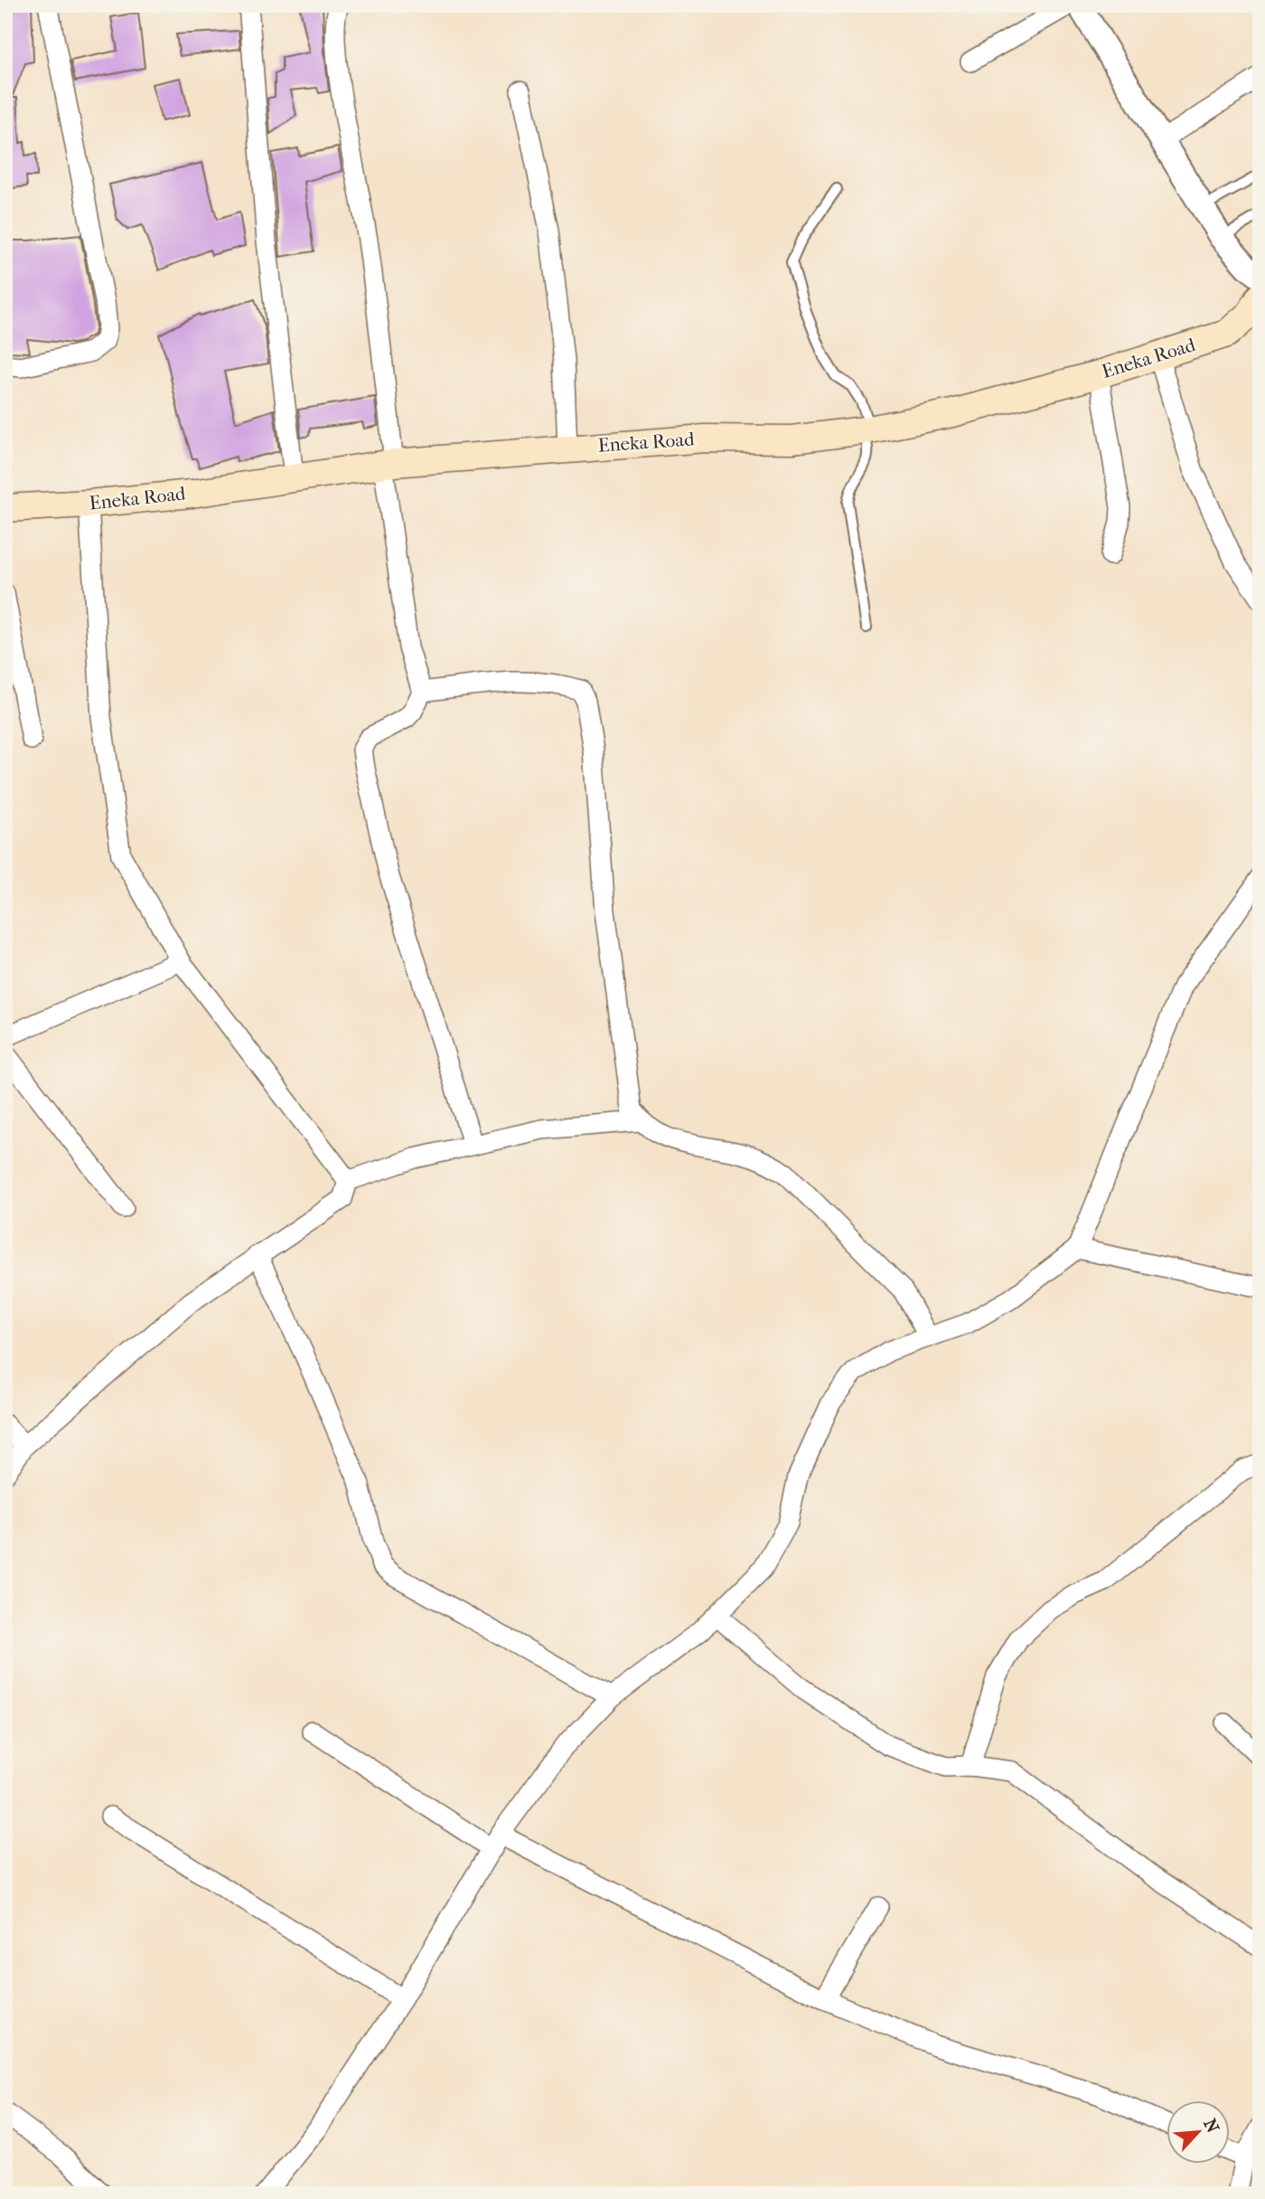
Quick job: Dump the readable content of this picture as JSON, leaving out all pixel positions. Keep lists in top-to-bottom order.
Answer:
{
  "streets": {
    "main road": ["Eneka Road"]
  },
  "north": "top right"
}
